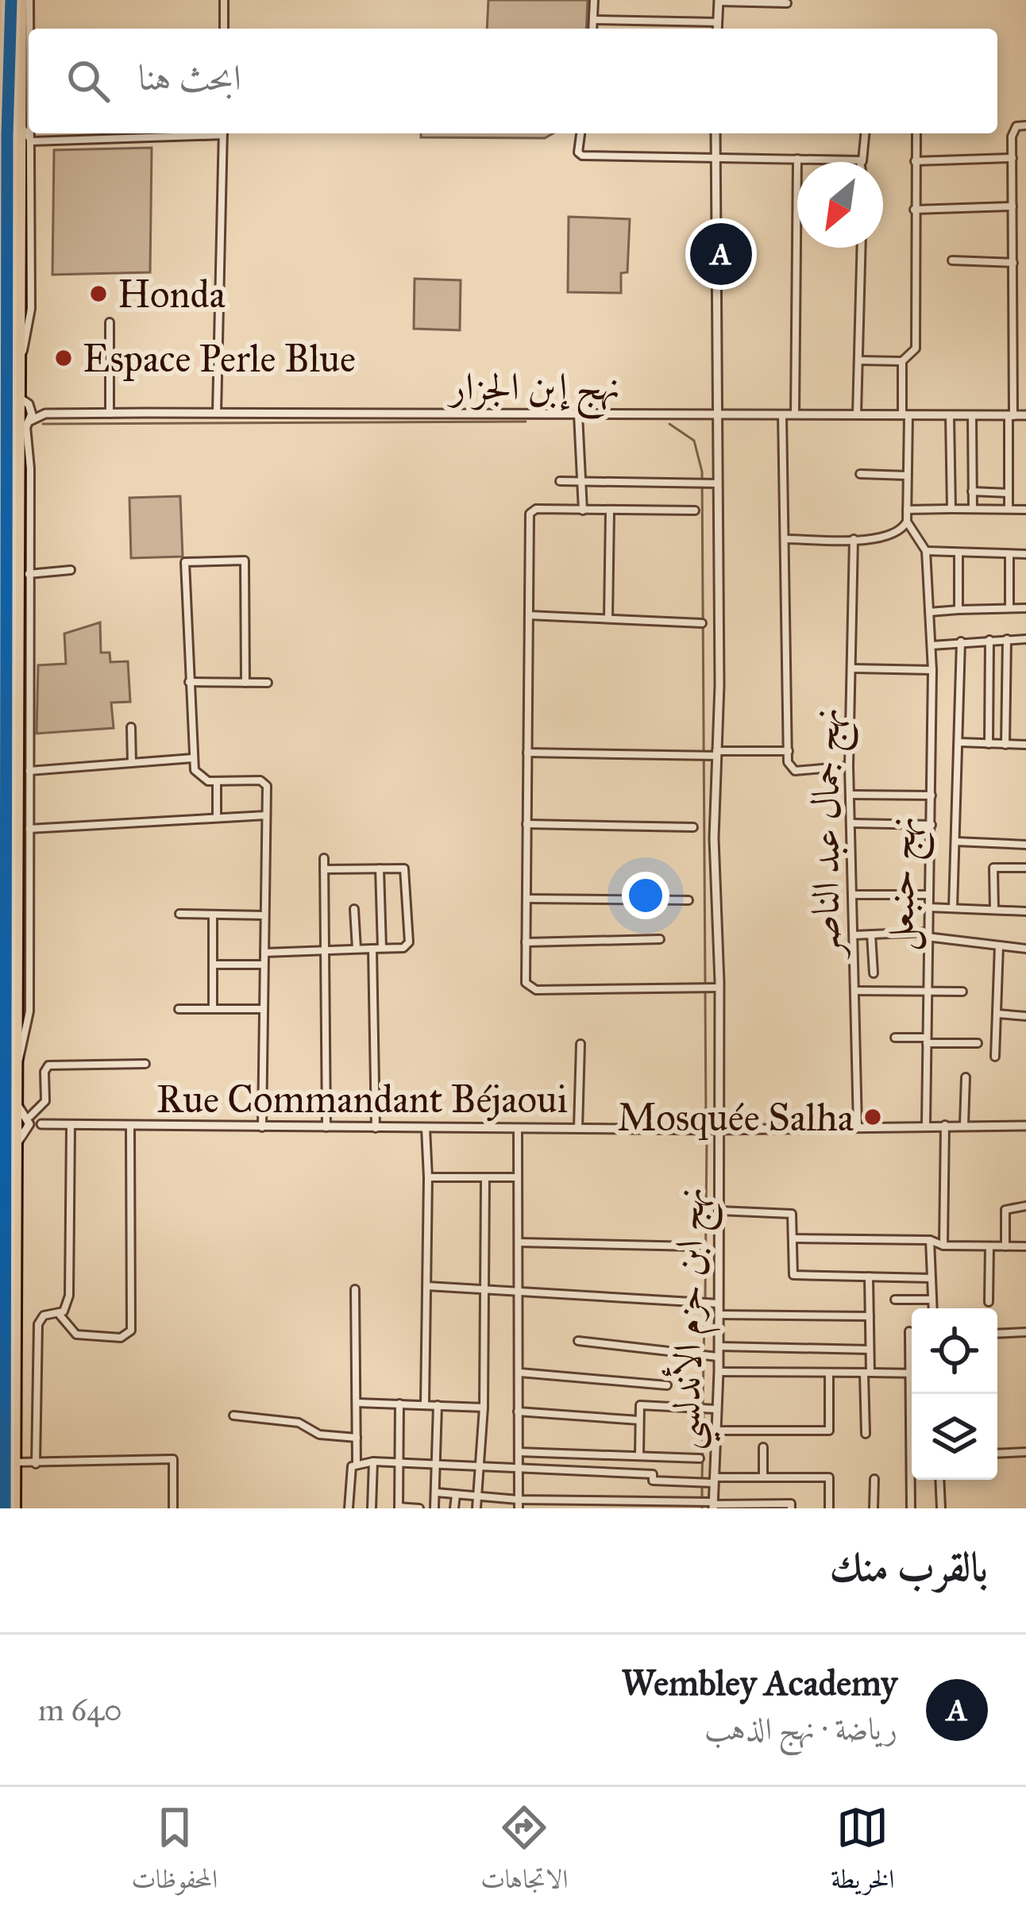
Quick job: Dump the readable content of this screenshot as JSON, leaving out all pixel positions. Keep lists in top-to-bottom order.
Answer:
{
  "streets": {
    "street": [
      "نهج إبن الجزار",
      "نهج جمال عبد الناصر",
      "نهج حنبعل",
      "Rue Commandant Béjaoui",
      "نهج ابن حزم الأندلسي"
    ]
  },
  "crossings": [
    ["نهج إبن الجزار", "نهج ابن حزم الأندلسي"],
    ["نهج جمال عبد الناصر", "Rue Commandant Béjaoui"],
    ["نهج حنبعل", "Rue Commandant Béjaoui"],
    ["Rue Commandant Béjaoui", "نهج ابن حزم الأندلسي"]
  ],
  "places": ["Honda", "Espace Perle Blue", "Mosquée Salha"],
  "north": "bottom left",
  "page": {
    "search": "ابحث هنا",
    "pins": "A",
    "heading": "بالقرب منك",
    "list": [
      {
        "mark": "A",
        "name": "Wembley Academy",
        "note": "رياضة · نهج الذهب",
        "value": "640 m"
      }
    ],
    "nav": ["الخريطة", "الاتجاهات", "المحفوظات"]
  }
}
